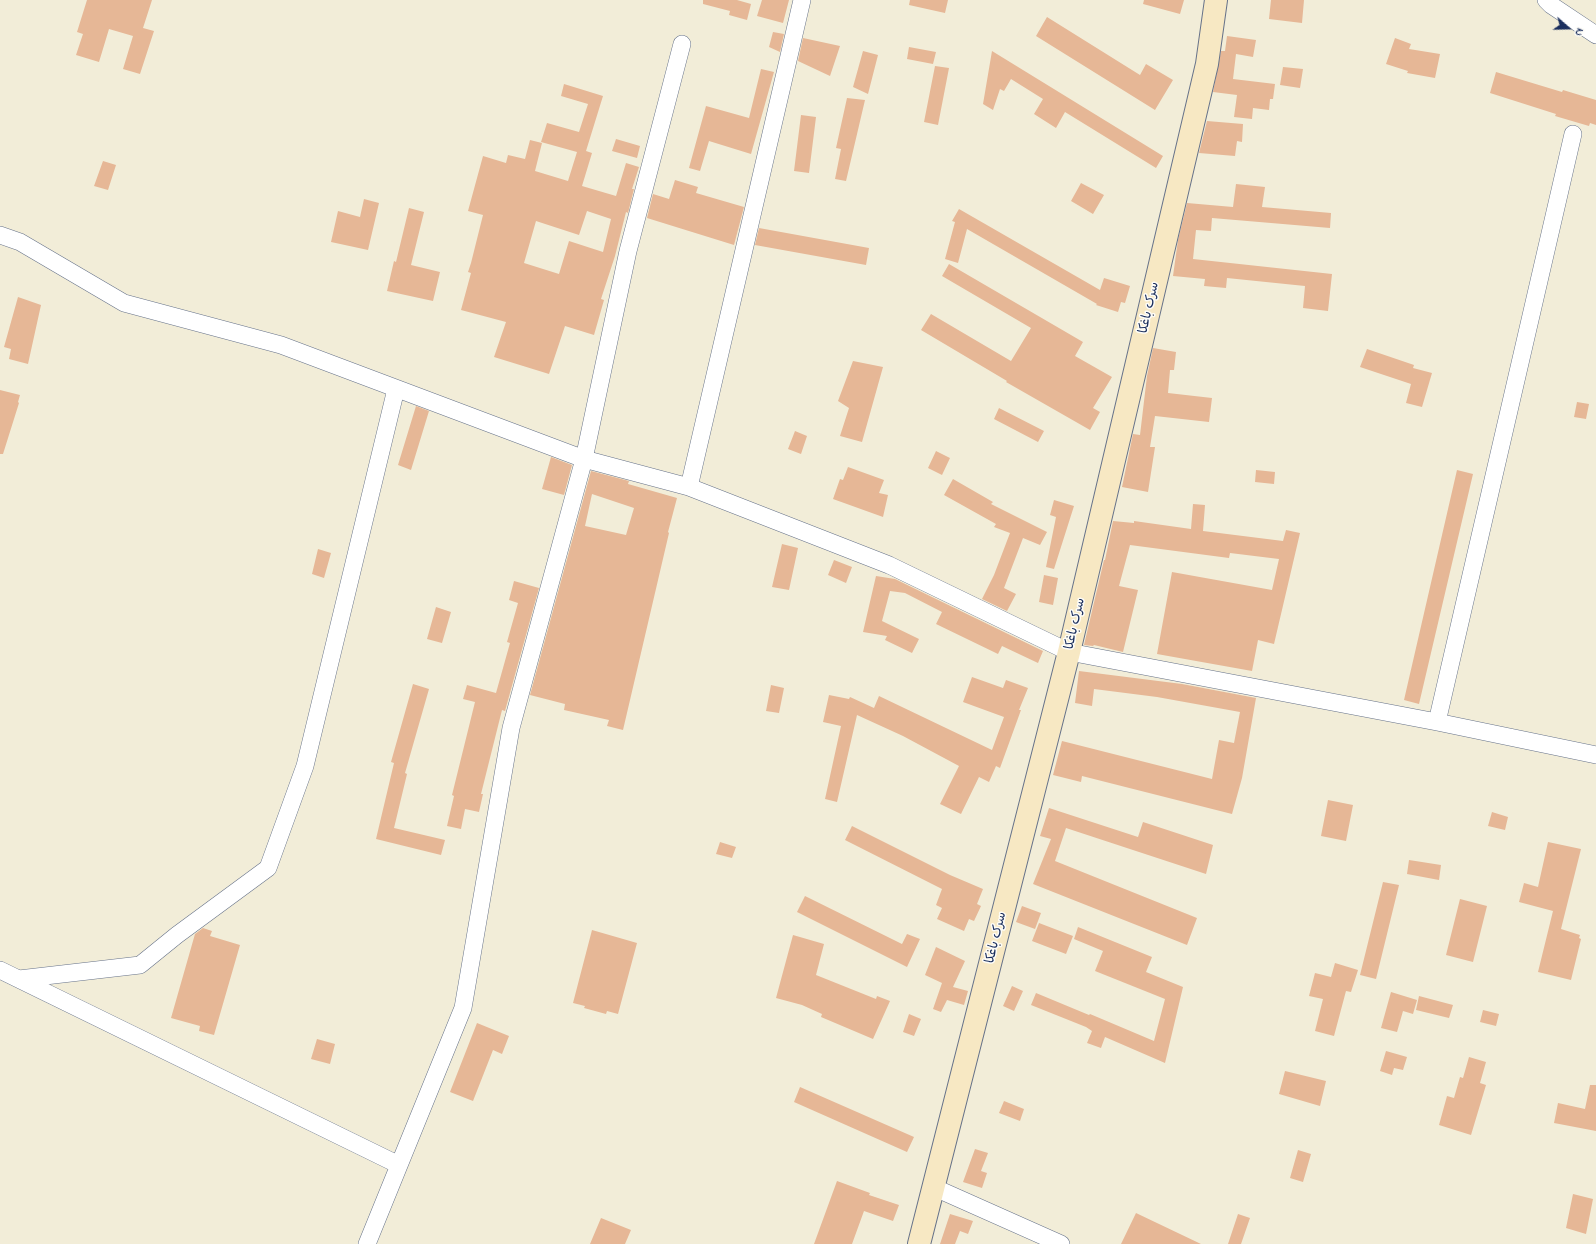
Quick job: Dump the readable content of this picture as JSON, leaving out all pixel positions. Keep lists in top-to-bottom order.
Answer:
{
  "streets": {
    "street": ["سرک باغکا"]
  },
  "north": "right"
}
